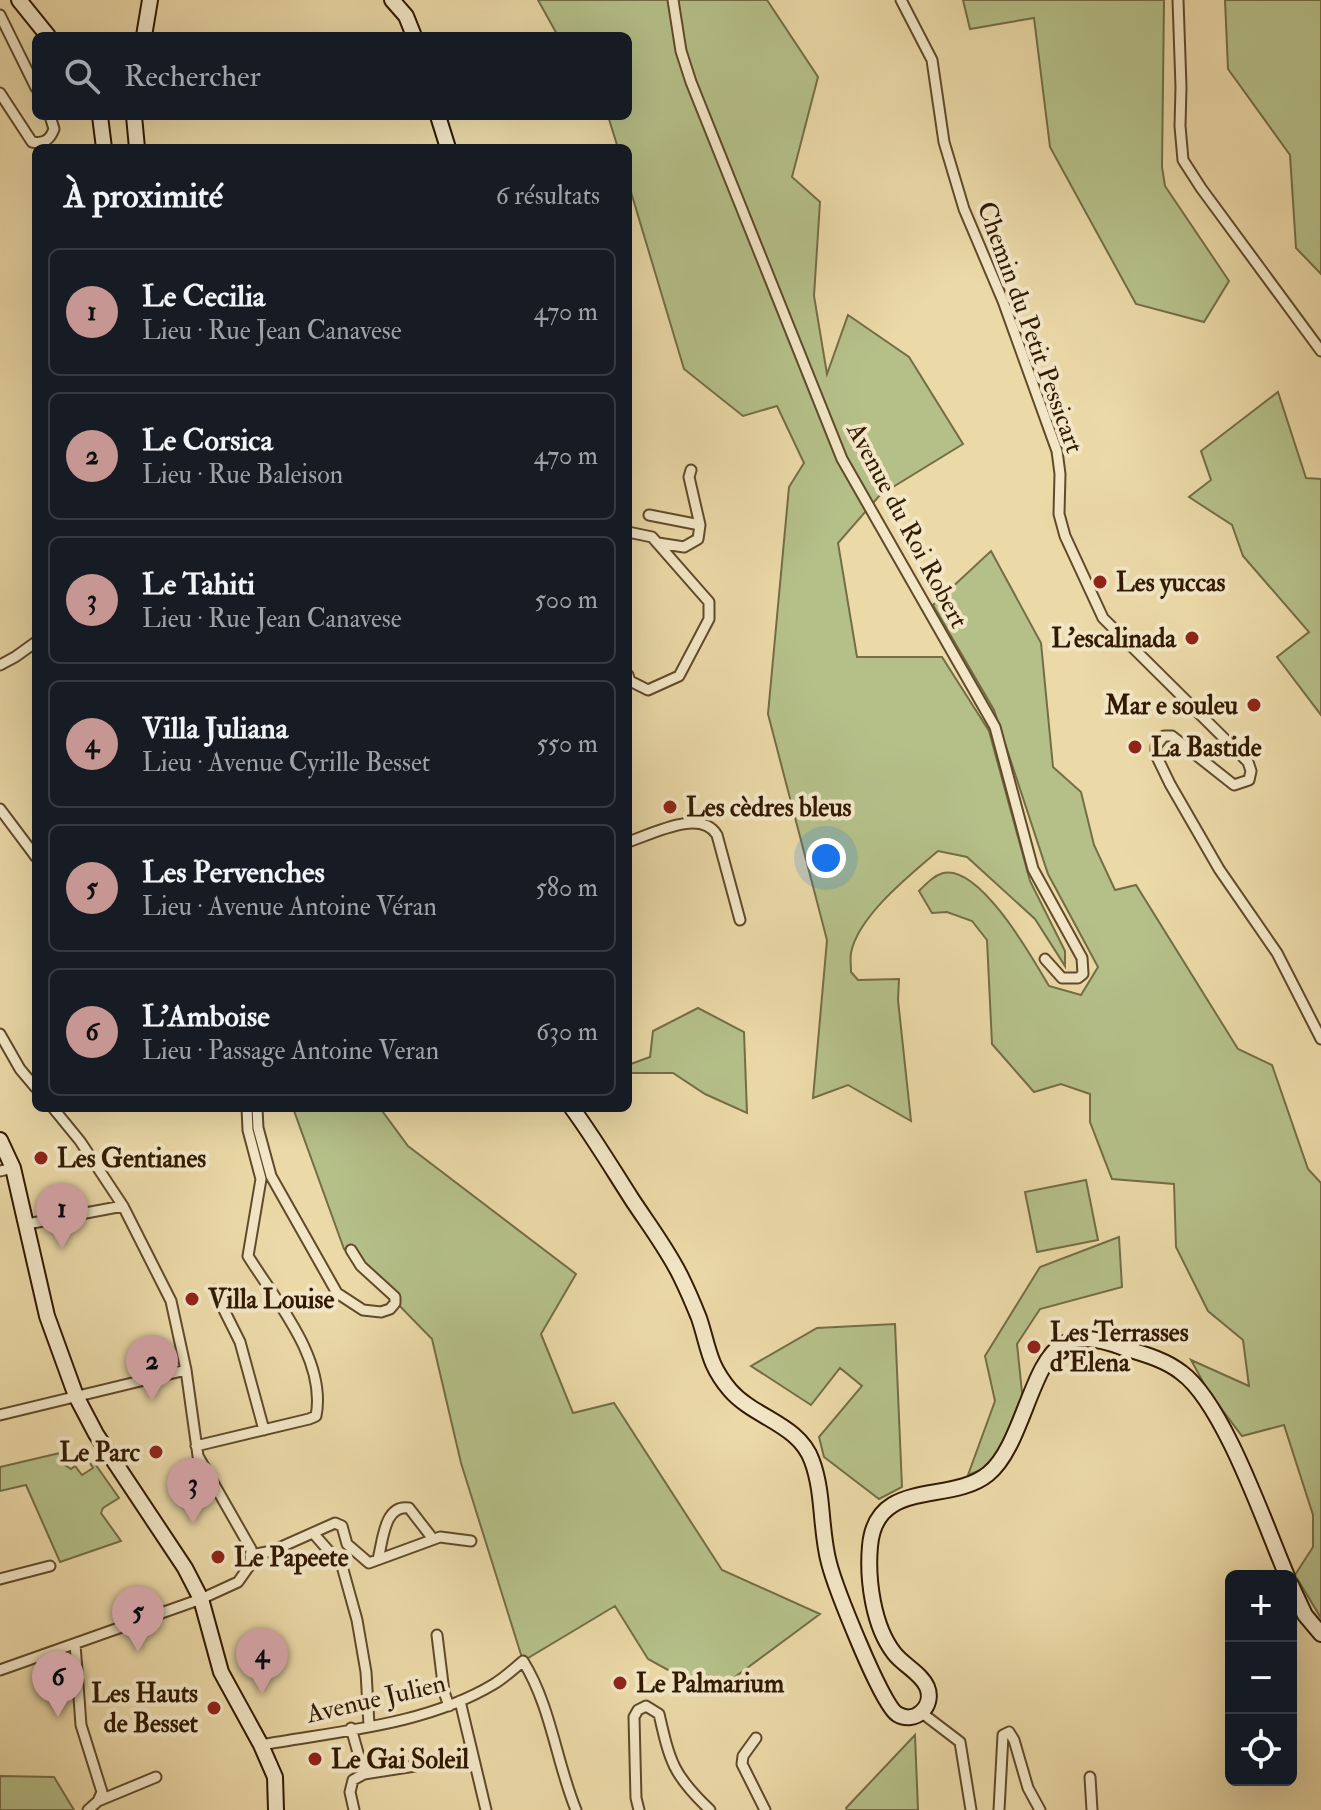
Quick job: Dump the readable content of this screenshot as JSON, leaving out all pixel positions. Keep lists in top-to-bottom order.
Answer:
{
  "streets": {
    "street": ["Chemin du Petit Pessicart", "Avenue du Roi Robert", "Avenue Julien"]
  },
  "places": [
    "Les yuccas",
    "L'escalinada",
    "Mar e souleu",
    "La Bastide",
    "Les cèdres bleus",
    "Les Gentianes",
    "Villa Louise",
    "Les Terrasses d'Elena",
    "Le Parc",
    "Le Papeete",
    "Le Palmarium",
    "Les Hauts de Besset",
    "Le Gai Soleil"
  ],
  "page": {
    "search": "Rechercher",
    "heading": ["À proximité", "6 résultats"],
    "list": [
      {
        "mark": "1",
        "name": "Le Cecilia",
        "note": "Lieu · Rue Jean Canavese",
        "value": "470 m"
      },
      {
        "mark": "2",
        "name": "Le Corsica",
        "note": "Lieu · Rue Baleison",
        "value": "470 m"
      },
      {
        "mark": "3",
        "name": "Le Tahiti",
        "note": "Lieu · Rue Jean Canavese",
        "value": "500 m"
      },
      {
        "mark": "4",
        "name": "Villa Juliana",
        "note": "Lieu · Avenue Cyrille Besset",
        "value": "550 m"
      },
      {
        "mark": "5",
        "name": "Les Pervenches",
        "note": "Lieu · Avenue Antoine Véran",
        "value": "580 m"
      },
      {
        "mark": "6",
        "name": "L'Amboise",
        "note": "Lieu · Passage Antoine Veran",
        "value": "630 m"
      }
    ],
    "pins": [
      "1",
      "2",
      "3",
      "5",
      "4",
      "6"
    ],
    "map_buttons": ["+", "−"]
  }
}
